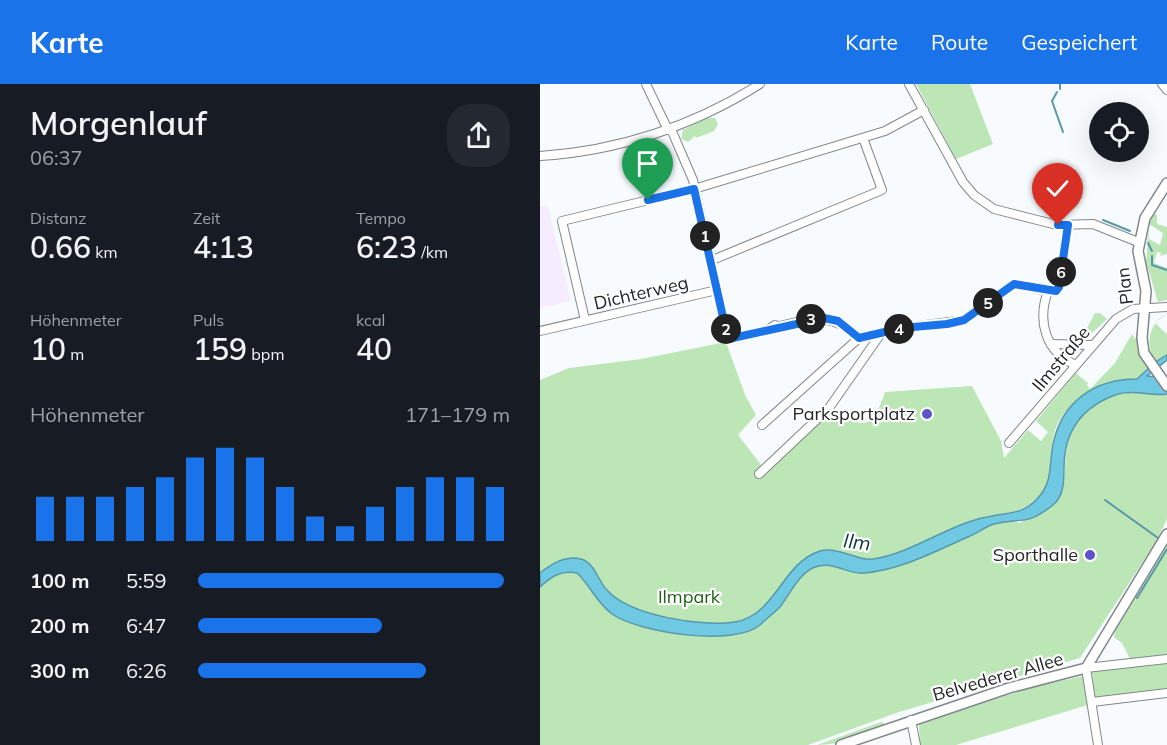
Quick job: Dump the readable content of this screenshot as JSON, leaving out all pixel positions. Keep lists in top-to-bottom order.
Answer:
{
  "streets": {
    "street": [
      "Plan",
      "Dichterweg",
      "Ilmstraße",
      "Belvederer Allee"
    ]
  },
  "crossings": [
    ["Plan", "Ilmstraße"]
  ],
  "water": ["Ilm"],
  "parks": ["Ilmpark"],
  "places": ["Parksportplatz", "Sporthalle"],
  "page": {
    "header": "Karte",
    "nav": ["Karte", "Route", "Gespeichert"],
    "heading": ["Morgenlauf", "06:37"],
    "stats": [
      ["Distanz", "0.66 km"],
      ["Zeit", "4:13"],
      ["Tempo", "6:23 /km"],
      ["Höhenmeter", "10 m"],
      ["Puls", "159 bpm"],
      ["kcal", "40"]
    ],
    "pins": [
      "1",
      "6",
      "5",
      "3",
      "2",
      "4"
    ],
    "chart": ["Höhenmeter", "171–179 m"],
    "list": [
      {
        "name": "100 m",
        "note": "5:59"
      },
      {
        "name": "200 m",
        "note": "6:47"
      },
      {
        "name": "300 m",
        "note": "6:26"
      }
    ]
  }
}
